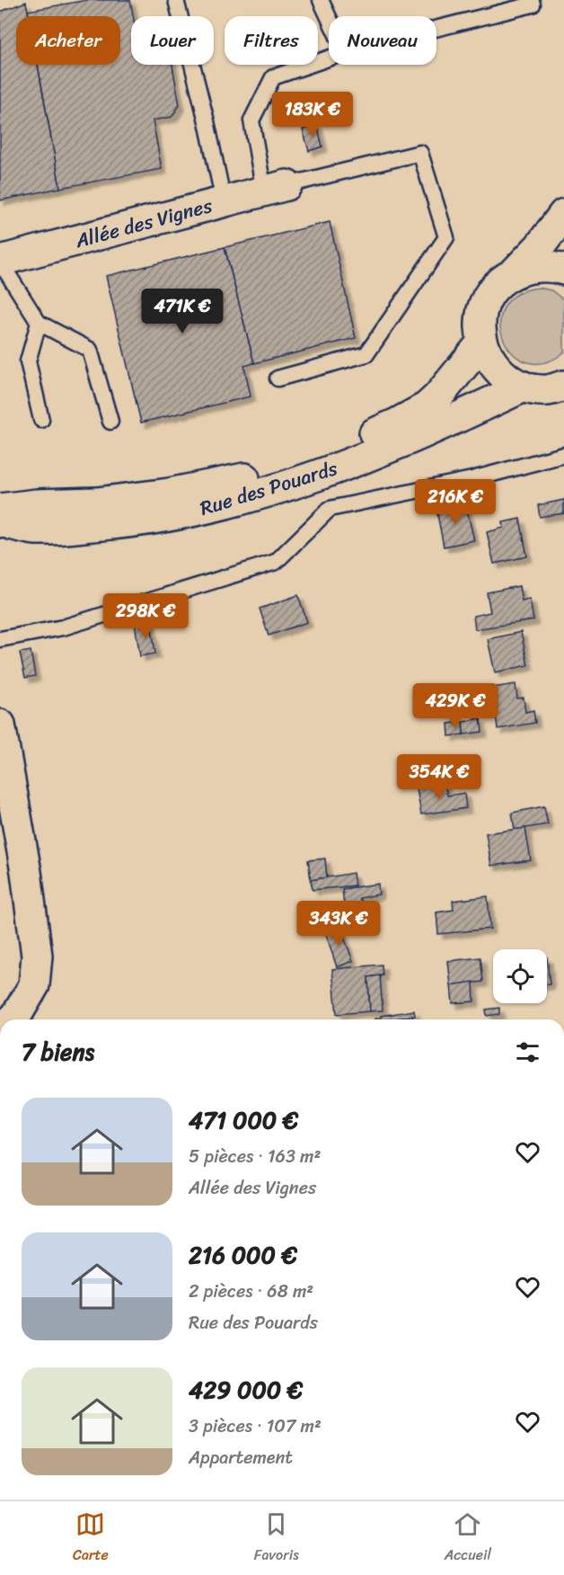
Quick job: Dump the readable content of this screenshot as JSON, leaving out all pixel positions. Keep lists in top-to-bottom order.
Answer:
{
  "streets": {
    "street": ["Allée des Vignes", "Rue des Pouards"]
  },
  "page": {
    "chip": [
      "Acheter",
      "Louer",
      "Filtres",
      "Nouveau"
    ],
    "price": [
      "183K €",
      "471K €",
      "216K €",
      "298K €",
      "429K €",
      "354K €",
      "343K €"
    ],
    "heading": "7 biens",
    "list": [
      {
        "name": "471 000 €",
        "note": "5 pièces · 163 m² · Allée des Vignes"
      },
      {
        "name": "216 000 €",
        "note": "2 pièces · 68 m² · Rue des Pouards"
      },
      {
        "name": "429 000 €",
        "note": "3 pièces · 107 m² · Appartement"
      }
    ],
    "tabs": ["Carte", "Favoris", "Accueil"]
  }
}
